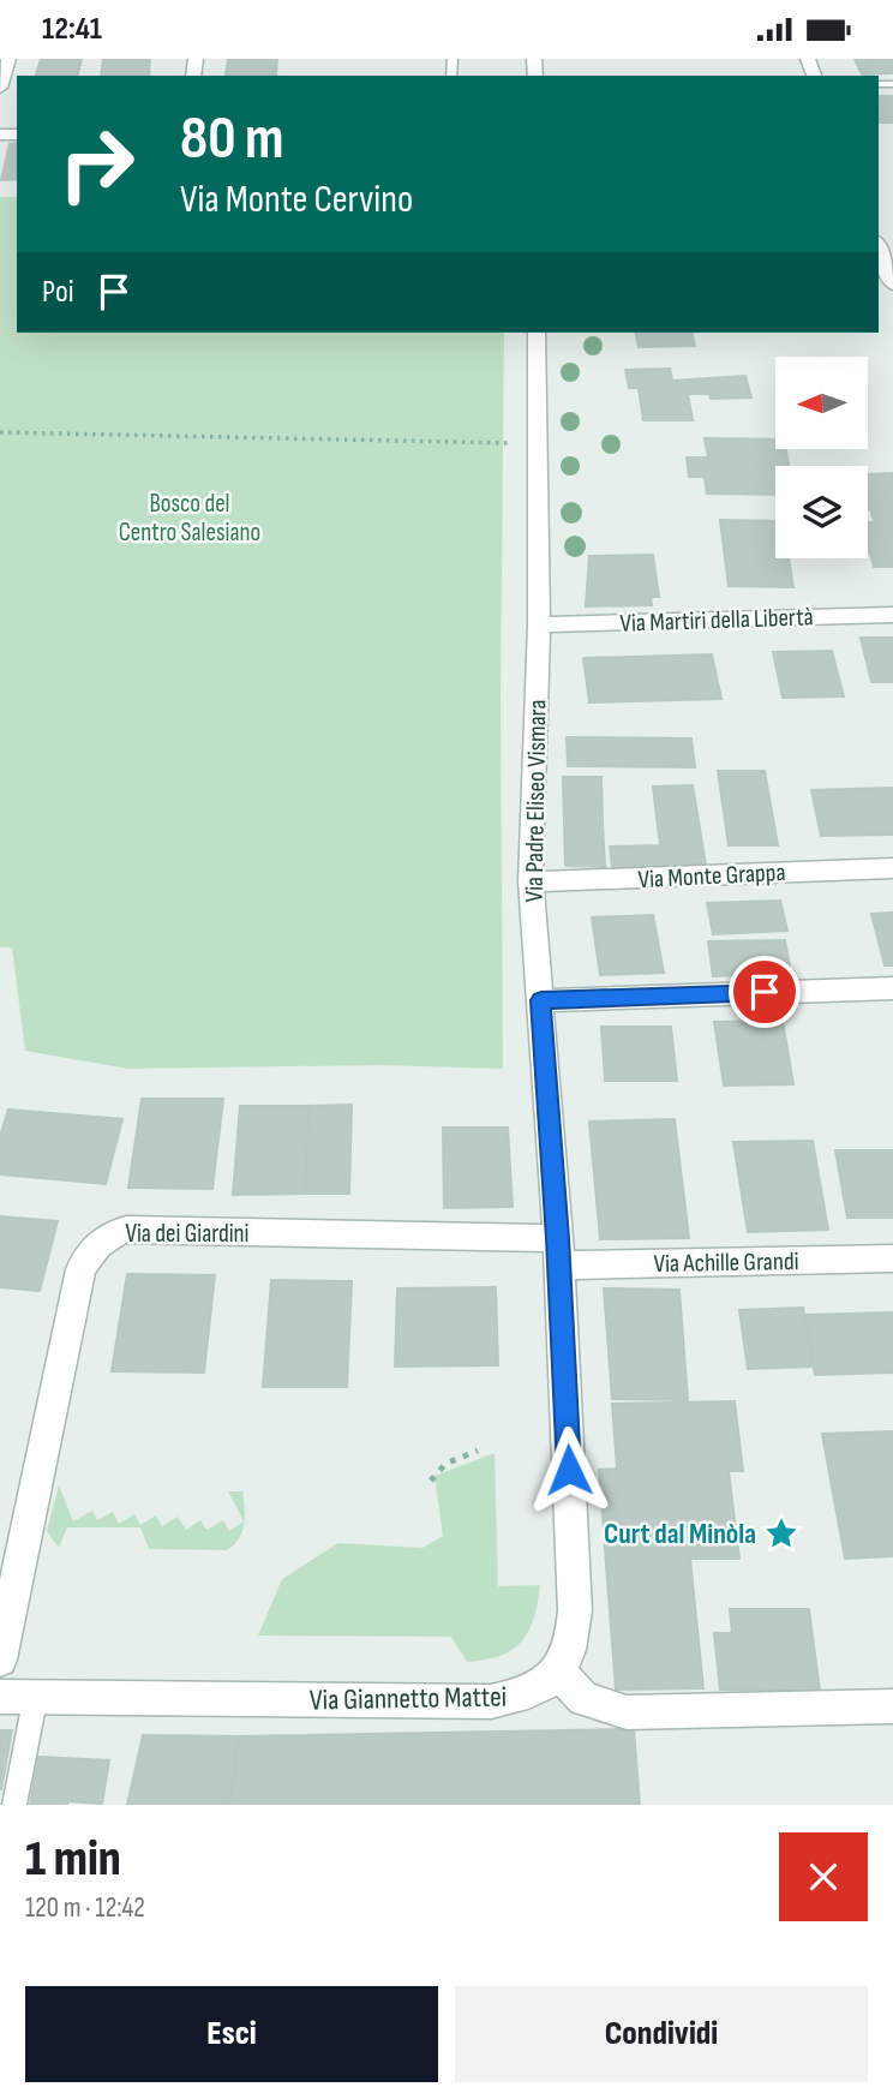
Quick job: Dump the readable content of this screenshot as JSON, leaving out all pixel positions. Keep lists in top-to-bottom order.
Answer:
{
  "streets": {
    "street": [
      "Via Martiri della Libertà",
      "Via Padre Eliseo Vismara",
      "Via Monte Grappa",
      "Via dei Giardini",
      "Via Achille Grandi",
      "Via Giannetto Mattei"
    ]
  },
  "crossings": [
    ["Via Martiri della Libertà", "Via Padre Eliseo Vismara"],
    ["Via Padre Eliseo Vismara", "Via Monte Grappa"],
    ["Via Padre Eliseo Vismara", "Via dei Giardini"],
    ["Via Padre Eliseo Vismara", "Via Achille Grandi"],
    ["Via Padre Eliseo Vismara", "Via Giannetto Mattei"],
    ["Via dei Giardini", "Via Achille Grandi"]
  ],
  "parks": ["Bosco del Centro Salesiano"],
  "places": {
    "place": ["Curt dal Minòla"]
  },
  "north": "left",
  "page": {
    "status": "12:41",
    "turn": ["80 m", "Via Monte Cervino"],
    "then": "Poi",
    "heading": ["1 min", "120 m · 12:42"],
    "buttons": ["Esci", "Condividi"]
  }
}
